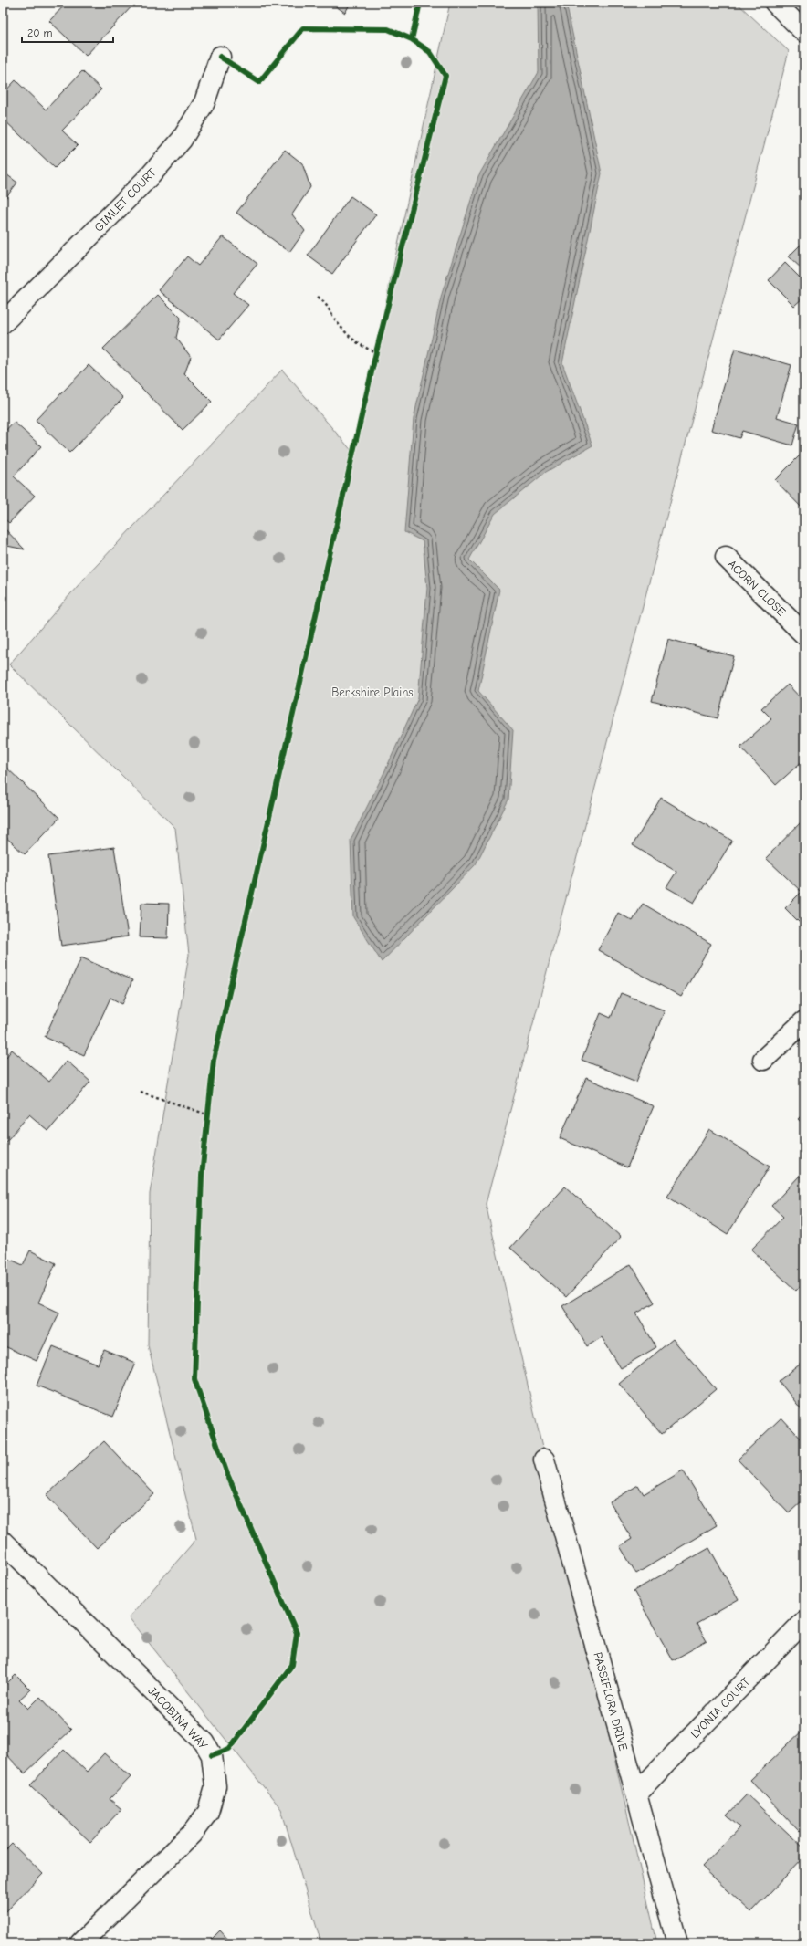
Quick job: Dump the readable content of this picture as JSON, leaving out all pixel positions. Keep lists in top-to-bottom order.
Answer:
{
  "streets": {
    "street": [
      "GIMLET COURT",
      "ACORN CLOSE",
      "PASSIFLORA DRIVE",
      "LYONIA COURT",
      "JACOBINA WAY"
    ]
  },
  "crossings": [
    ["PASSIFLORA DRIVE", "LYONIA COURT"]
  ],
  "parks": ["Berkshire Plains"],
  "scale_bar": "20 m"
}
